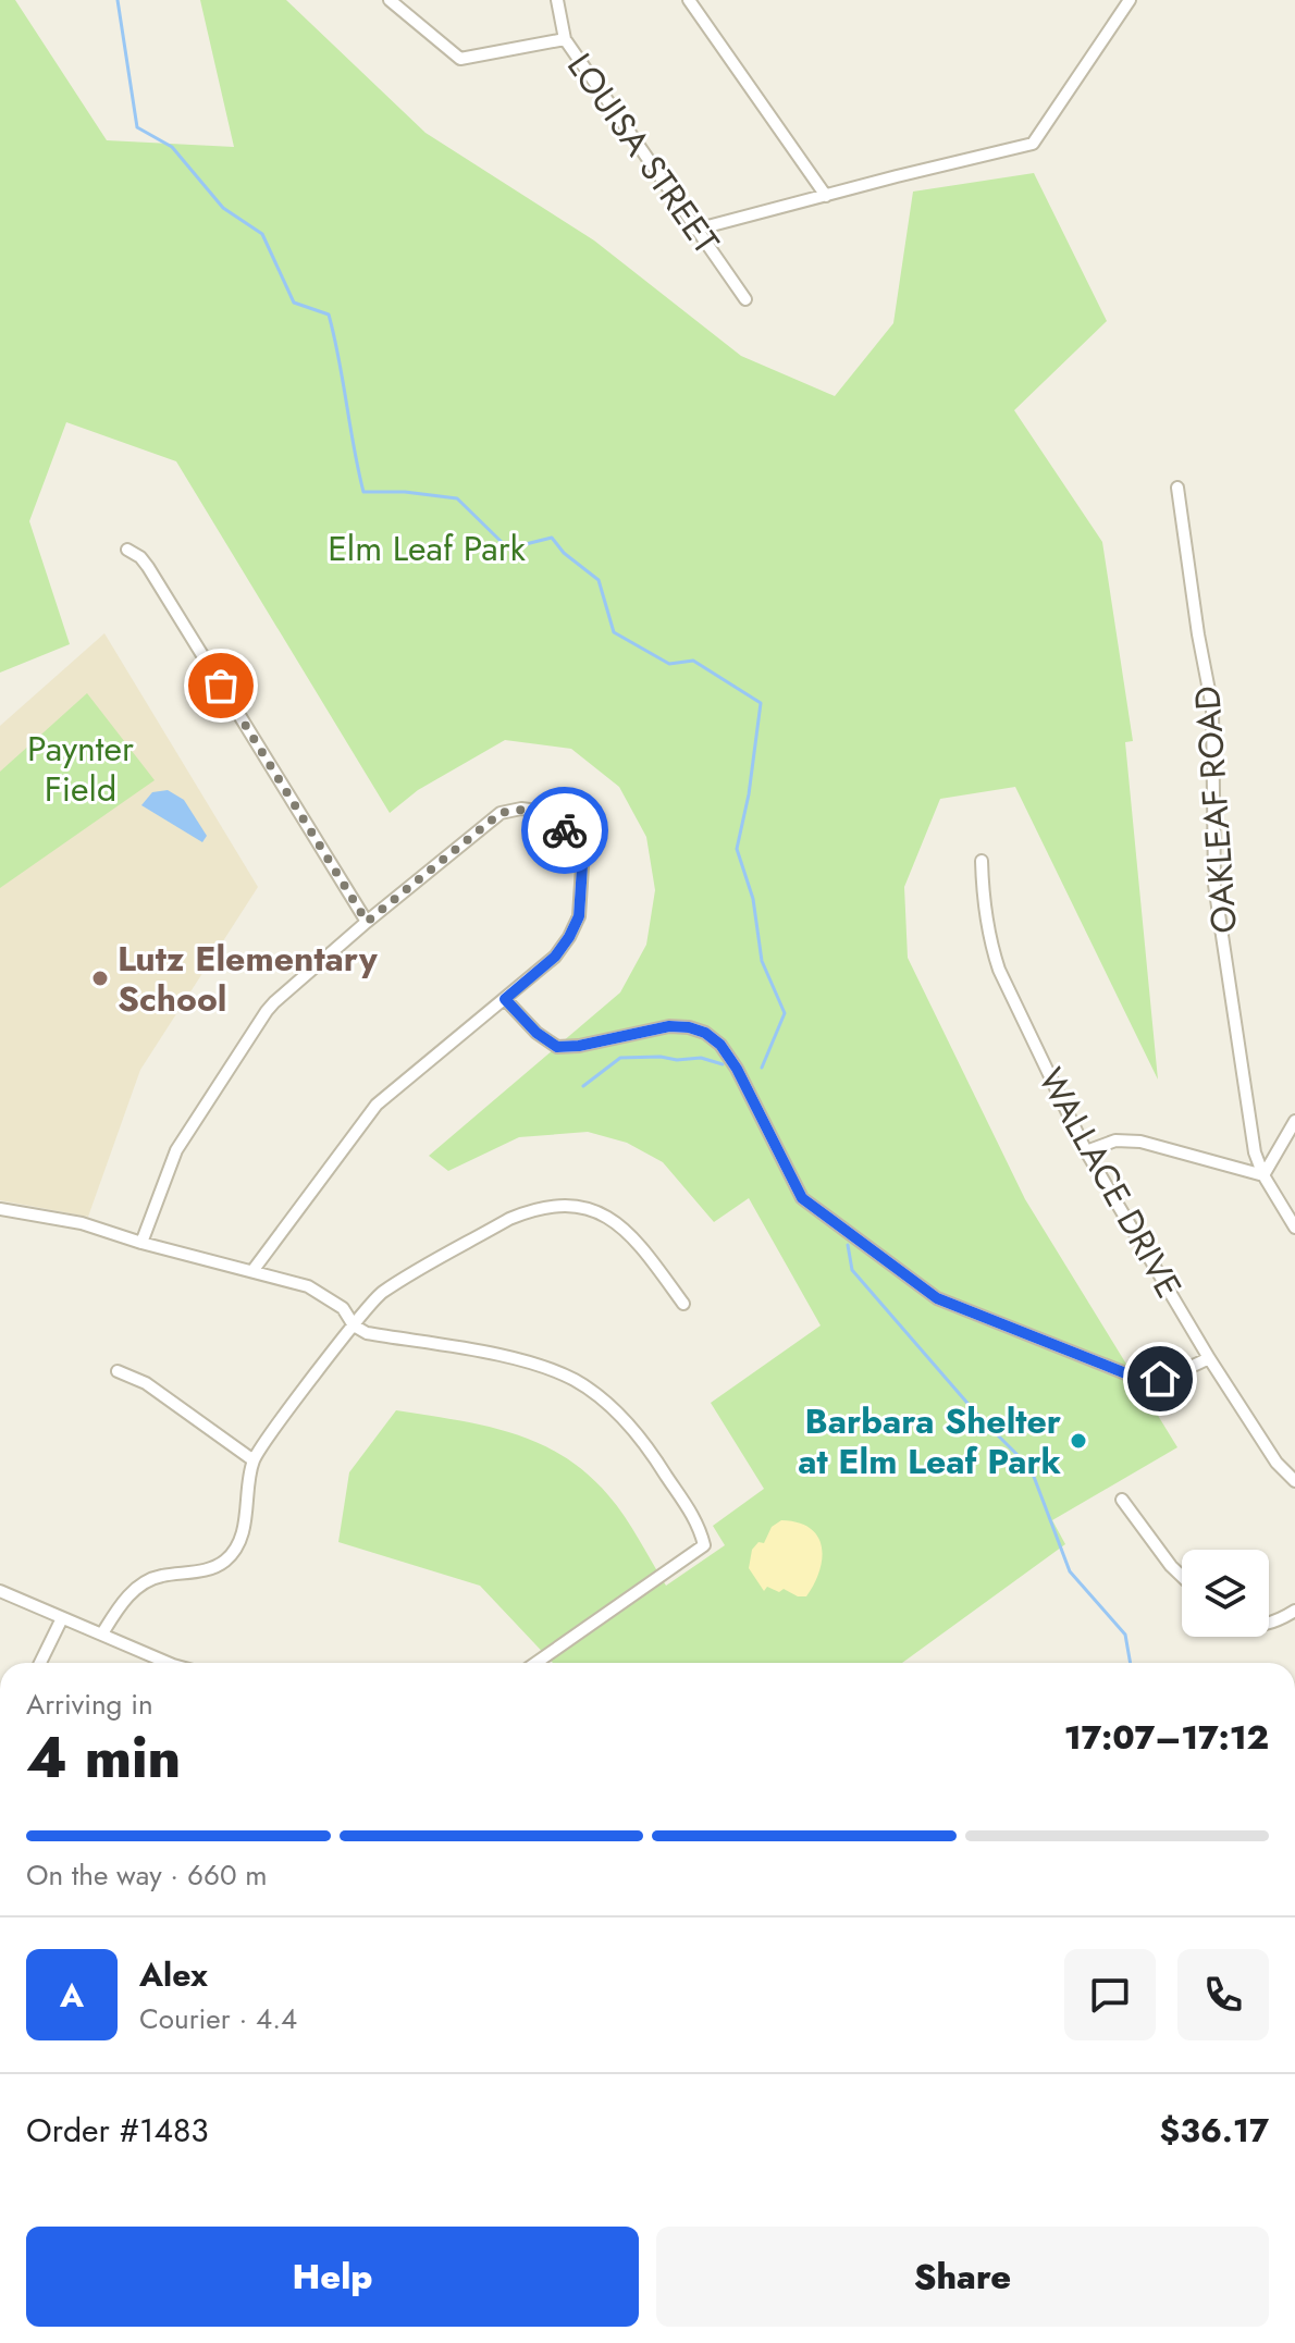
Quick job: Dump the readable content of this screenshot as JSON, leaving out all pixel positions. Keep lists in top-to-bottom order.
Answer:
{
  "streets": {
    "street": ["LOUISA STREET", "OAKLEAF ROAD", "WALLACE DRIVE"]
  },
  "parks": ["Elm Leaf Park", "Paynter Field"],
  "places": ["Lutz Elementary School", "Barbara Shelter at Elm Leaf Park"],
  "page": {
    "heading": ["4 min", "Arriving in", "17:07–17:12"],
    "panel": [
      "Alex",
      "Courier · 4.4",
      "Order #1483",
      "$36.17"
    ],
    "bar": "On the way · 660 m",
    "round": "A",
    "buttons": ["Help", "Share"]
  }
}
